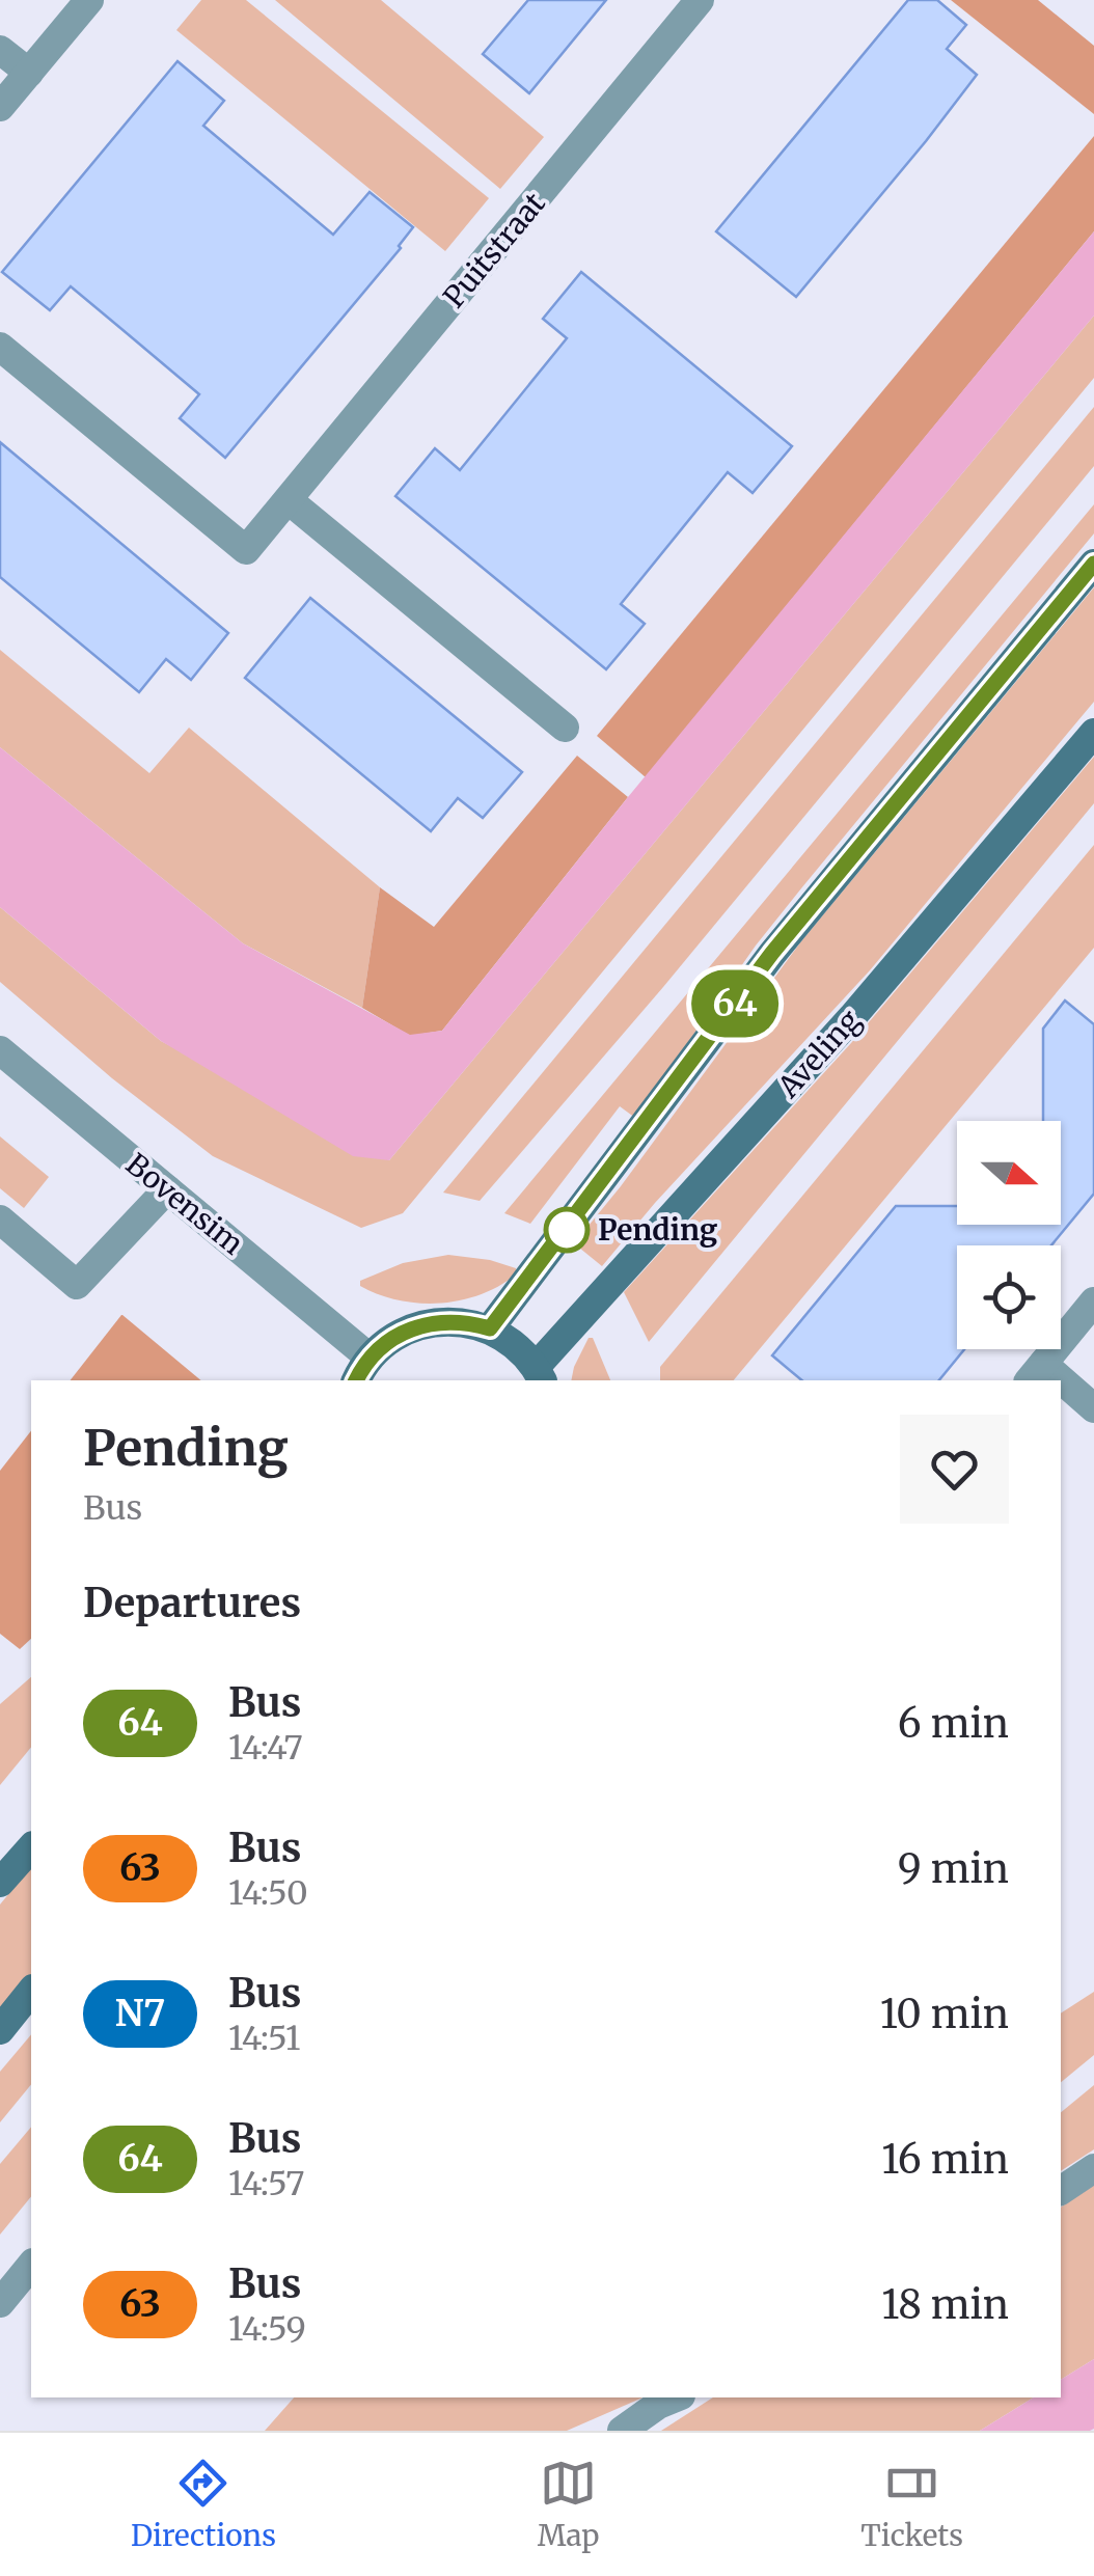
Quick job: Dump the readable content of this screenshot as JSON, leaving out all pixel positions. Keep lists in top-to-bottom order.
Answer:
{
  "streets": {
    "main road": ["Aveling"],
    "street": ["Puitstraat", "Bovensim"]
  },
  "places": ["Pending"],
  "lines": ["bus line 64"],
  "north": "right",
  "page": {
    "on_map": "64",
    "heading": [
      ["Pending", "Bus"],
      "Departures"
    ],
    "list": [
      {
        "mark": "64",
        "name": "Bus",
        "note": "14:47",
        "value": "6 min"
      },
      {
        "mark": "63",
        "name": "Bus",
        "note": "14:50",
        "value": "9 min"
      },
      {
        "mark": "N7",
        "name": "Bus",
        "note": "14:51",
        "value": "10 min"
      },
      {
        "mark": "64",
        "name": "Bus",
        "note": "14:57",
        "value": "16 min"
      },
      {
        "mark": "63",
        "name": "Bus",
        "note": "14:59",
        "value": "18 min"
      }
    ],
    "tabs": ["Directions", "Map", "Tickets"]
  }
}
